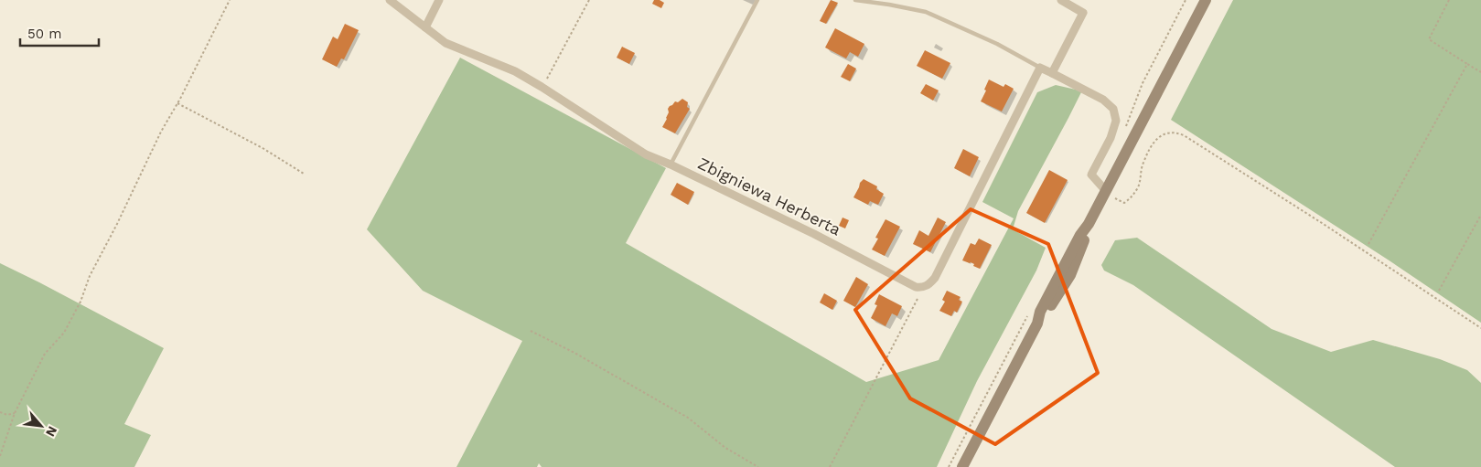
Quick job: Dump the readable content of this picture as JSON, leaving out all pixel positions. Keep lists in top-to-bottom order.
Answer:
{
  "streets": {
    "street": ["Zbigniewa Herberta"]
  },
  "scale_bar": "50 m",
  "north": "bottom right"
}
